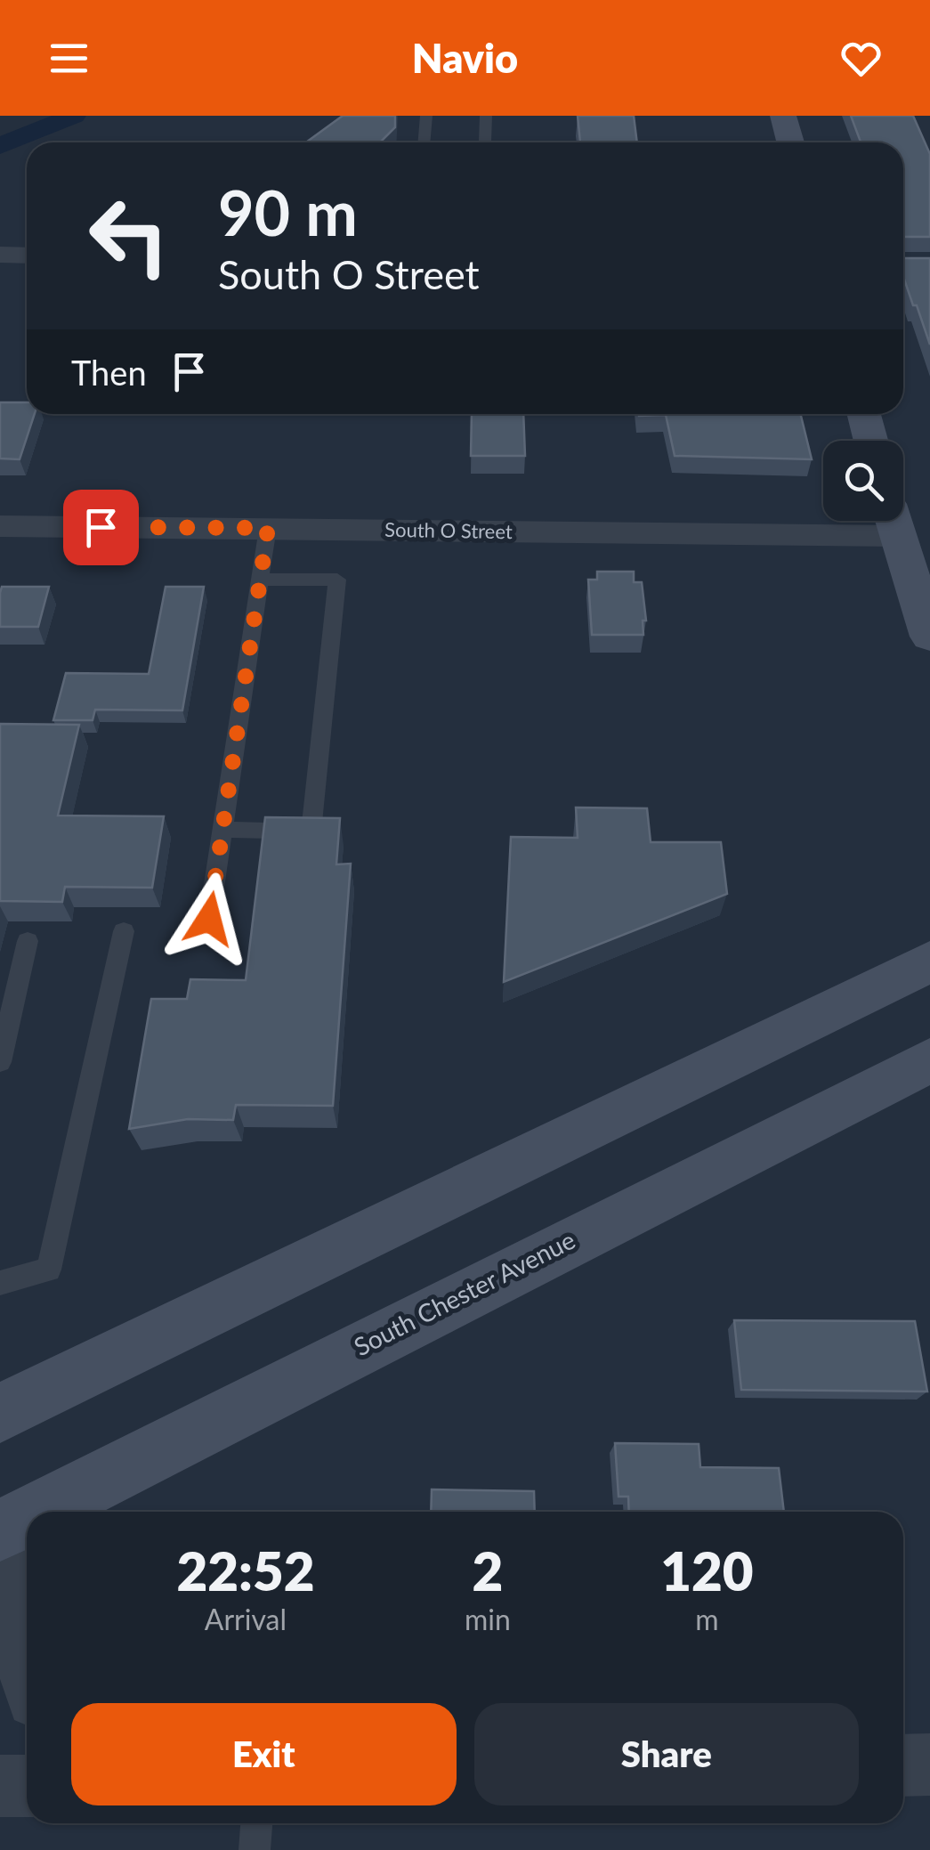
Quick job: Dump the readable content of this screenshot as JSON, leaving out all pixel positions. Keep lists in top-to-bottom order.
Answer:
{
  "streets": {
    "main road": ["South Chester Avenue"],
    "street": ["South O Street"]
  },
  "page": {
    "header": "Navio",
    "turn": ["90 m", "South O Street"],
    "then": "Then",
    "eta": [
      "22:52",
      "Arrival",
      "2",
      "min",
      "120",
      "m"
    ],
    "buttons": ["Exit", "Share"]
  }
}
